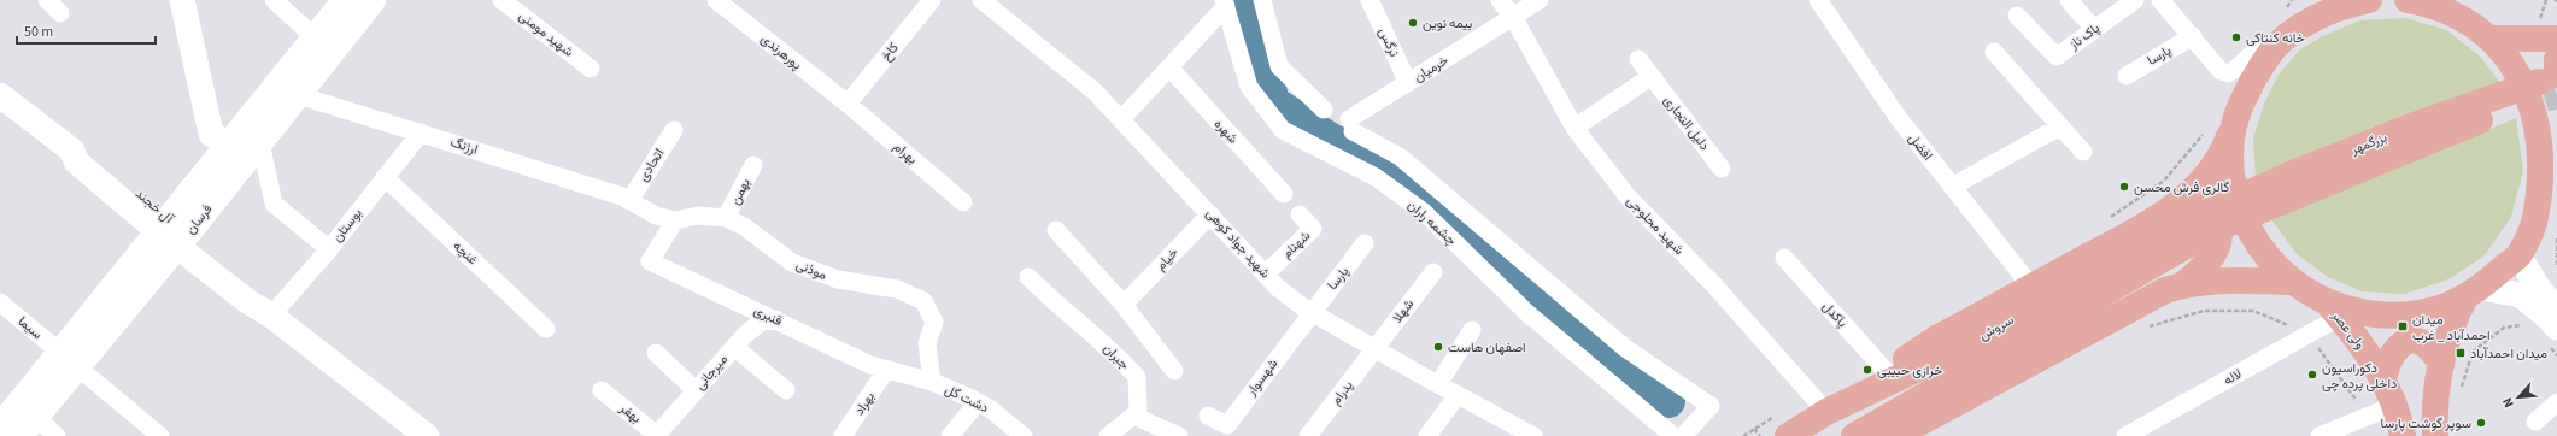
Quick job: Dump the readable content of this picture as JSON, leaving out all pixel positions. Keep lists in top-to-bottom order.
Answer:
{
  "streets": {
    "main road": ["بزرگمهر", "سروش", "ولی عصر"],
    "street": [
      "شهید مومنی",
      "پاک ناز",
      "نرگس",
      "پورهرندی",
      "کاخ",
      "پارسا",
      "خرمیان",
      "دلیل التجاری",
      "شهره",
      "ارژنگ",
      "افضل",
      "بهرام",
      "اتحادی",
      "بهمن",
      "آل خجند",
      "فرسان",
      "چشمه راران",
      "بوستان",
      "شهید محلوجی",
      "شهید جواد کوهی",
      "شهنام",
      "غنچه",
      "خیام",
      "موذنی",
      "شهلا",
      "پاکدل",
      "قنبری",
      "سیما",
      "جبران",
      "میرجانی",
      "شهسوار",
      "لاله",
      "پدرام",
      "دشت گل",
      "بهراد",
      "بهفر"
    ]
  },
  "crossings": [
    ["نرگس", "خرمیان"],
    ["پورهرندی", "کاخ"],
    ["پورهرندی", "بهرام"],
    ["کاخ", "بهرام"],
    ["پارسا", "شهید جواد کوهی"],
    ["پارسا", "شهسوار"],
    ["خرمیان", "شهید محلوجی"],
    ["بزرگمهر", "سروش"],
    ["ارژنگ", "اتحادی"],
    ["ارژنگ", "فرسان"],
    ["ارژنگ", "بوستان"],
    ["ارژنگ", "موذنی"],
    ["اتحادی", "موذنی"],
    ["بهمن", "موذنی"],
    ["آل خجند", "فرسان"],
    ["آل خجند", "بوستان"],
    ["فرسان", "سیما"],
    ["بوستان", "غنچه"],
    ["شهید محلوجی", "سروش"],
    ["شهید جواد کوهی", "شهنام"],
    ["شهید جواد کوهی", "خیام"],
    ["شهید جواد کوهی", "شهلا"],
    ["شهید جواد کوهی", "شهسوار"],
    ["شهید جواد کوهی", "پدرام"],
    ["موذنی", "قنبری"],
    ["موذنی", "دشت گل"],
    ["شهلا", "پدرام"],
    ["قنبری", "میرجانی"],
    ["قنبری", "دشت گل"],
    ["قنبری", "بهراد"],
    ["ولی عصر", "لاله"],
    ["میرجانی", "بهفر"]
  ],
  "places": {
    "other": [
      "بیمه نوین",
      "خانه کنتاکی",
      "گالری فرش محسن",
      "اصفهان هاست",
      "خرازی حبیبی",
      "دکوراسیون داخلی پرده چی",
      "سوپر گوشت پارسا"
    ],
    "transit": ["میدان احمدآباد _ غرب", "میدان احمدآباد"]
  },
  "scale_bar": "50 m",
  "north": "bottom left"
}
